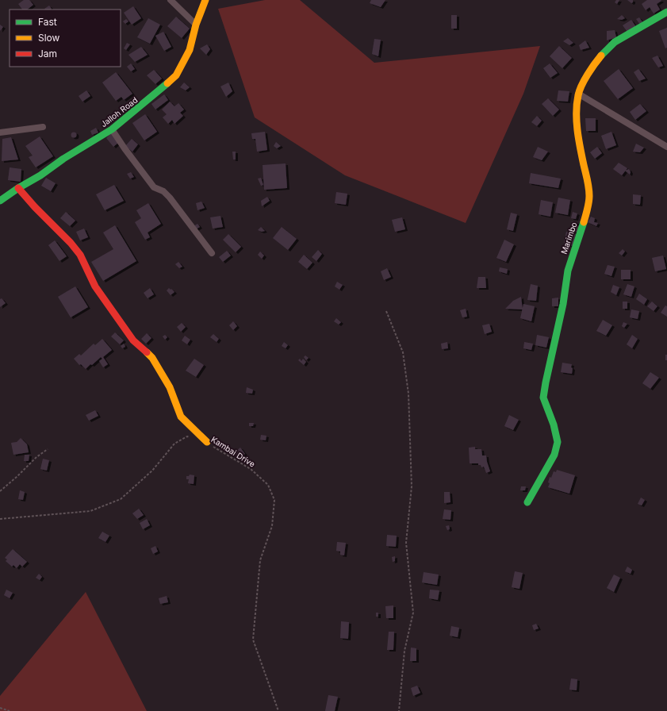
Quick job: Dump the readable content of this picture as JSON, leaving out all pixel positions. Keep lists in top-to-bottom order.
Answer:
{
  "streets": {
    "street": ["Jalloh Road", "Marimbo"],
    "path": ["Kambai Drive"]
  },
  "legend": ["Fast", "Slow", "Jam"]
}
